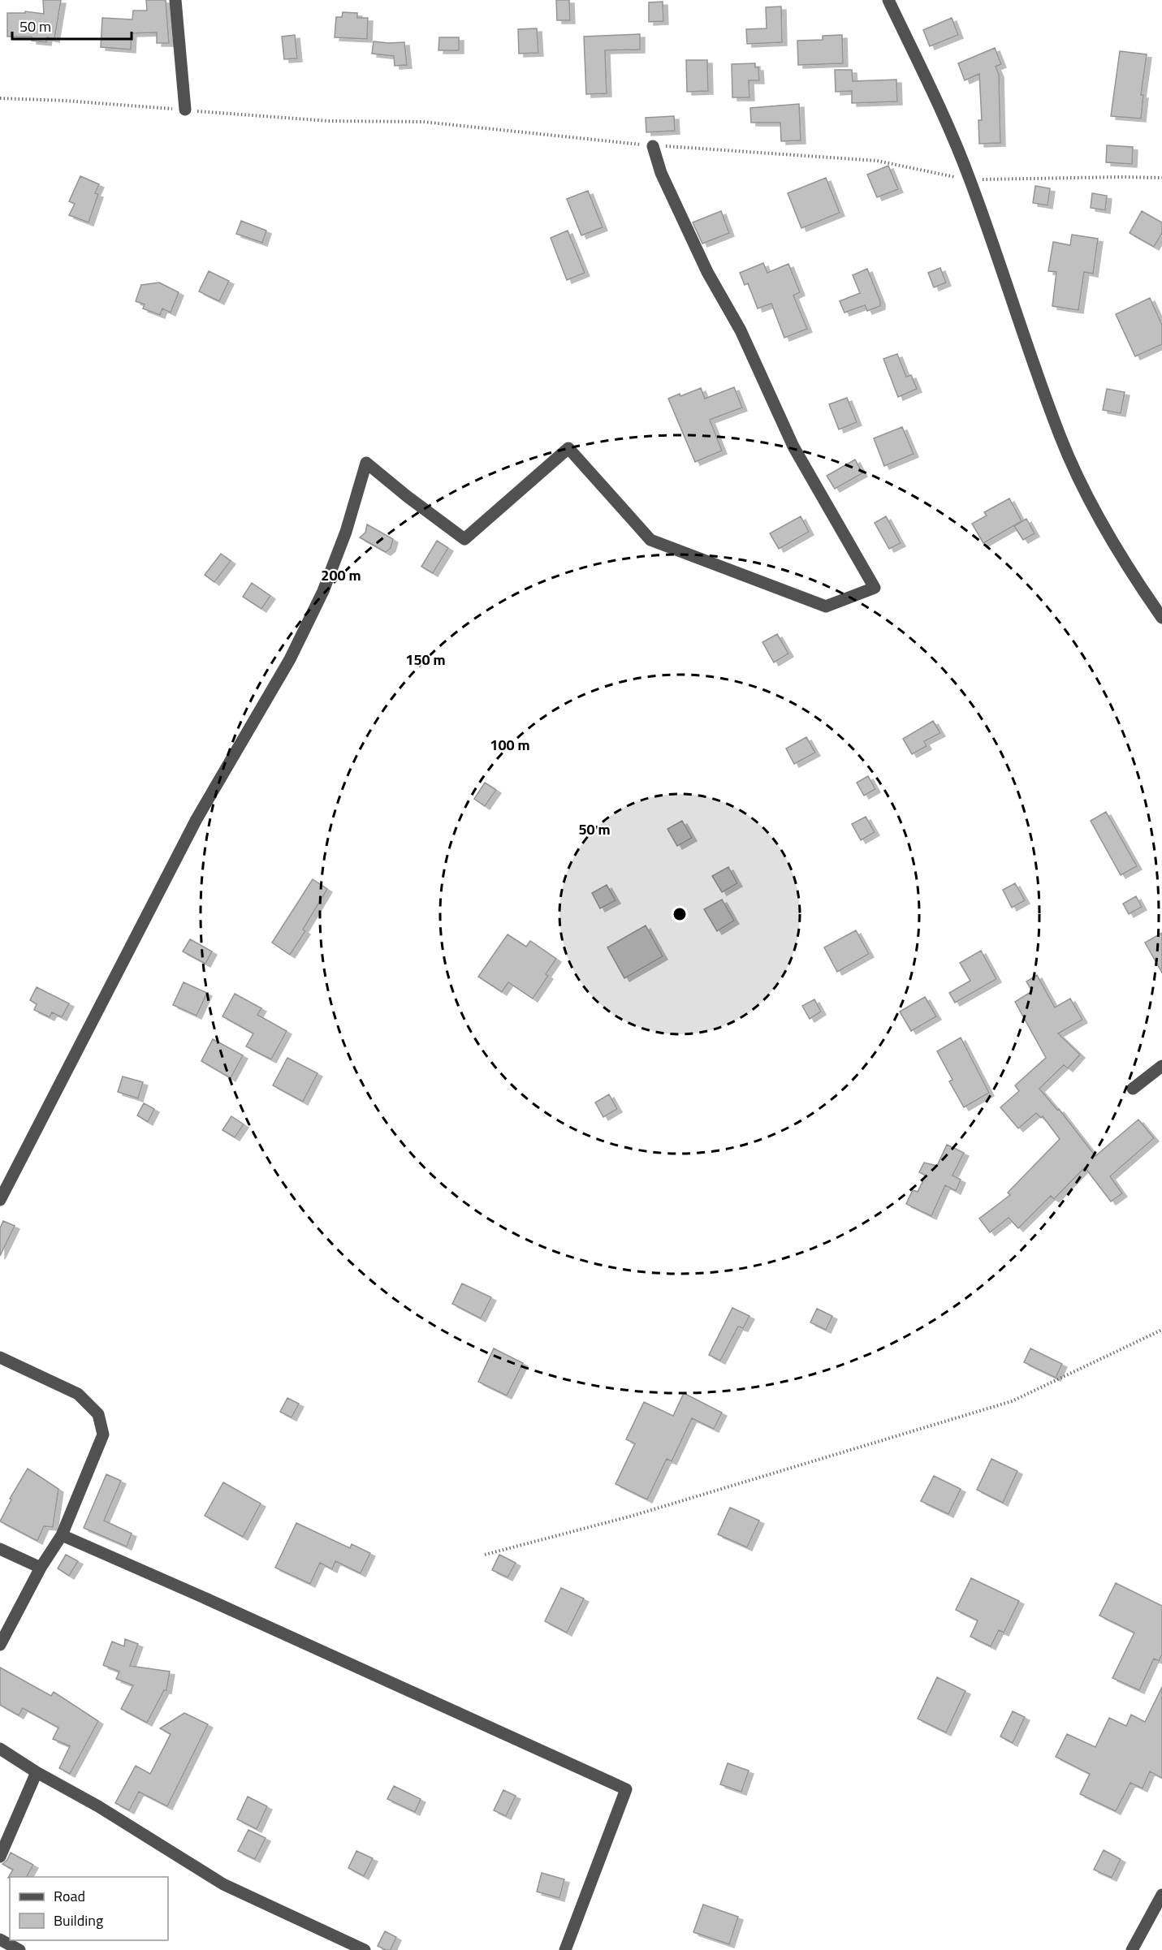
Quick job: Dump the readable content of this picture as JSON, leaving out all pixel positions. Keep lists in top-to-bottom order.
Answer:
{
  "legend": ["Road", "Building"],
  "scale_bar": "50 m",
  "rings": [
    "200 m",
    "150 m",
    "100 m",
    "50 m"
  ]
}
